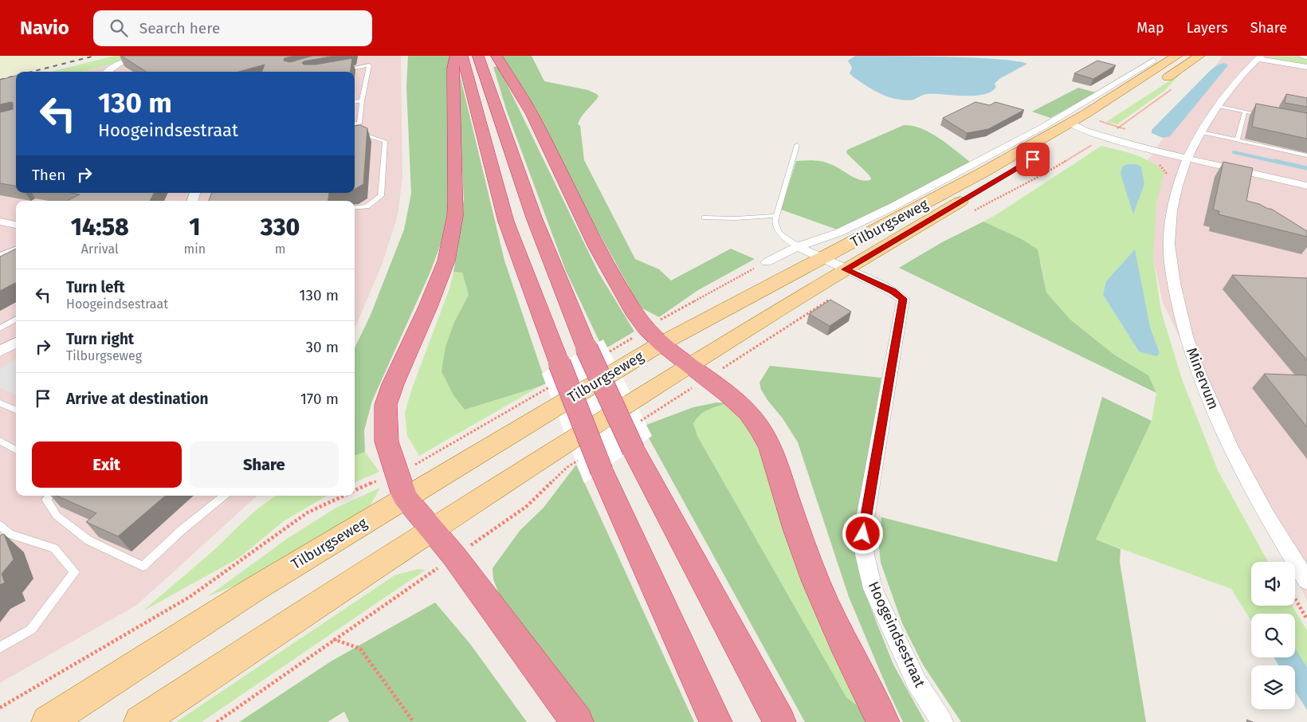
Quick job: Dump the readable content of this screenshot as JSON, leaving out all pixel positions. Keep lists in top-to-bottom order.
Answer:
{
  "streets": {
    "main road": ["Tilburgseweg"],
    "street": ["Minervum", "Hoogeindsestraat"]
  },
  "crossings": [
    ["Tilburgseweg", "Hoogeindsestraat"]
  ],
  "page": {
    "header": "Navio",
    "search": "Search here",
    "nav": ["Map", "Layers", "Share"],
    "turn": ["130 m", "Hoogeindsestraat"],
    "then": "Then",
    "eta": [
      "14:58",
      "Arrival",
      "1",
      "min",
      "330",
      "m"
    ],
    "list": [
      {
        "name": "Turn left",
        "note": "Hoogeindsestraat",
        "value": "130 m"
      },
      {
        "name": "Turn right",
        "note": "Tilburgseweg",
        "value": "30 m"
      },
      {
        "name": "Arrive at destination",
        "value": "170 m"
      }
    ],
    "buttons": ["Exit", "Share"]
  }
}
